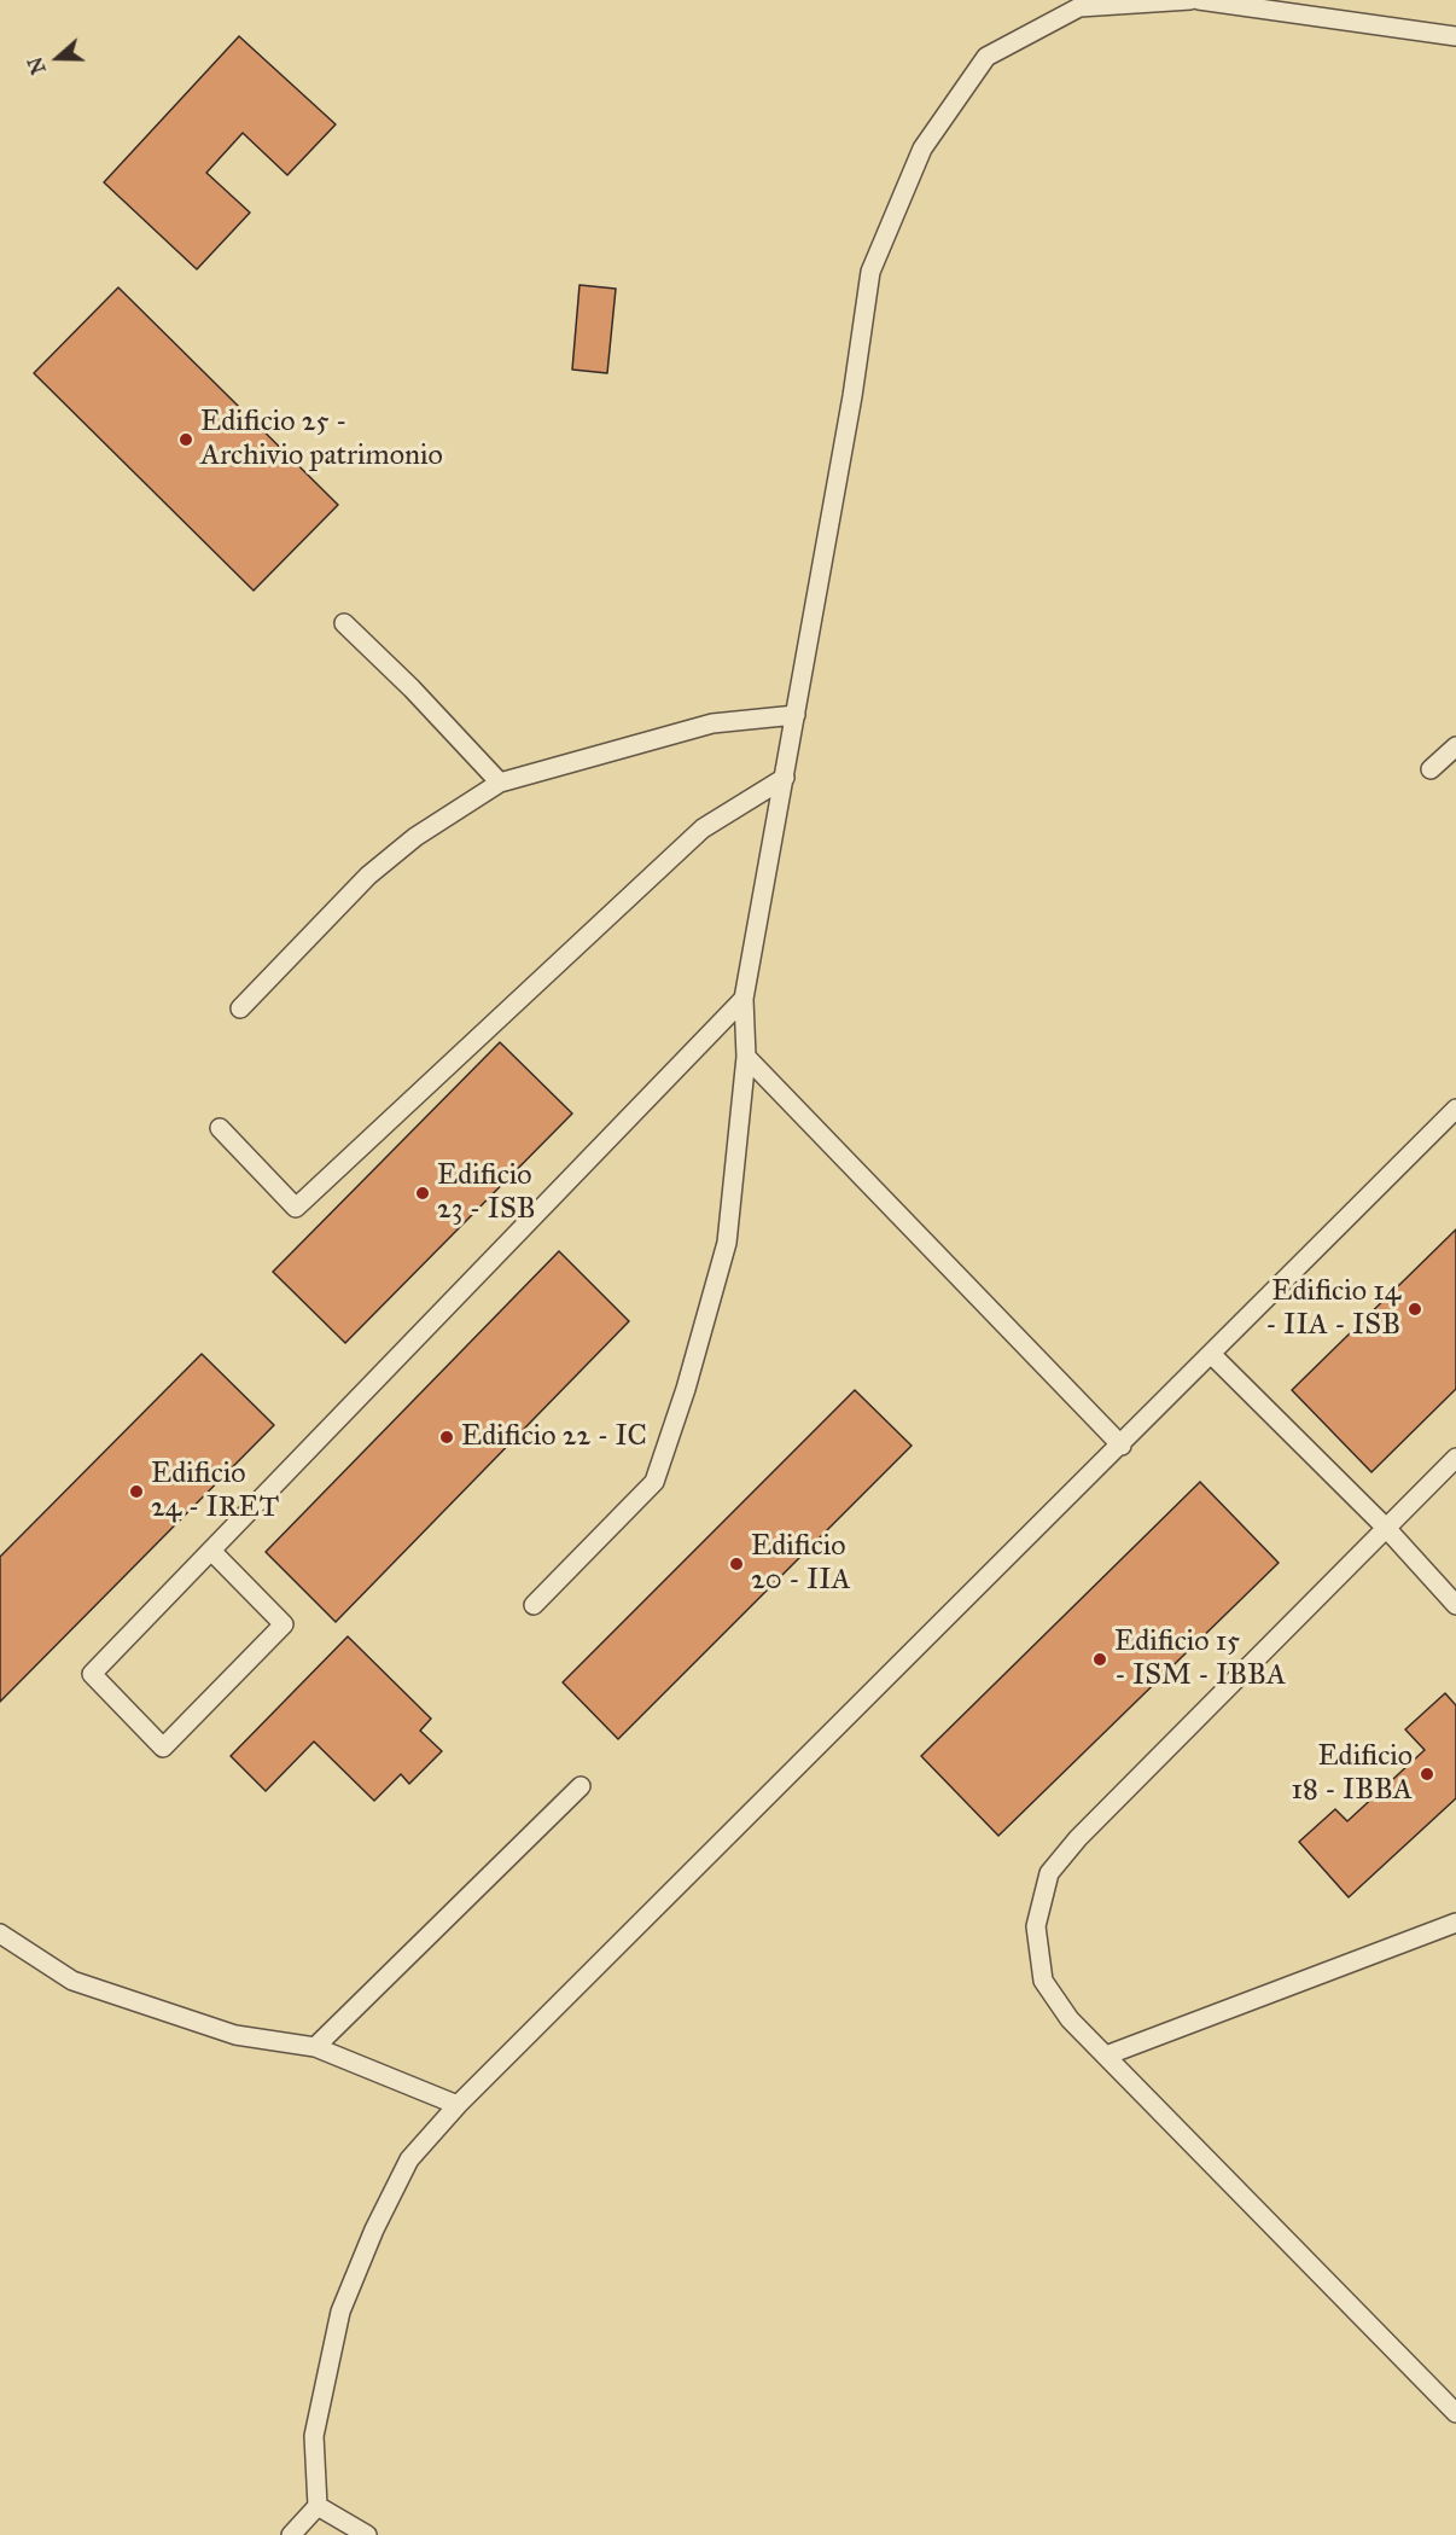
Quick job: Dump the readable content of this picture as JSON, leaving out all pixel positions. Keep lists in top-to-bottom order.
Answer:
{
  "places": [
    "Edificio 25 - Archivio patrimonio",
    "Edificio 23 - ISB",
    "Edificio 14 - IIA - ISB",
    "Edificio 22 - IC",
    "Edificio 24 - IRET",
    "Edificio 20 - IIA",
    "Edificio 15 - ISM - IBBA",
    "Edificio 18 - IBBA"
  ],
  "north": "left"
}
